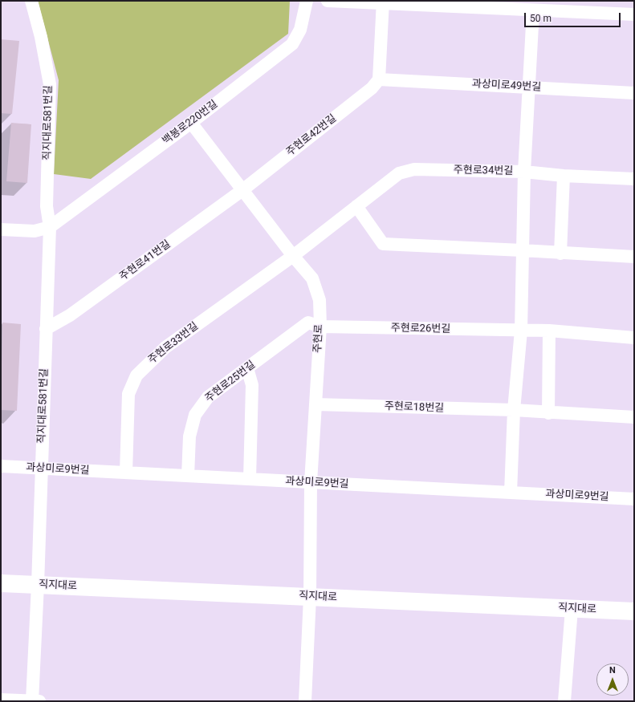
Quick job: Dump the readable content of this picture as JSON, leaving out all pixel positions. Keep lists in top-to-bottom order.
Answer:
{
  "streets": {
    "street": [
      "과상미로49번길",
      "직지대로581번길",
      "백봉로220번길",
      "주현로42번길",
      "주현로34번길",
      "주현로41번길",
      "주현로26번길",
      "주현로",
      "주현로33번길",
      "주현로25번길",
      "주현로18번길",
      "과상미로9번길",
      "직지대로"
    ]
  },
  "crossings": [
    ["과상미로49번길", "주현로42번길"],
    ["직지대로581번길", "백봉로220번길"],
    ["직지대로581번길", "주현로41번길"],
    ["직지대로581번길", "과상미로9번길"],
    ["직지대로581번길", "직지대로"],
    ["백봉로220번길", "주현로"],
    ["주현로42번길", "주현로41번길"],
    ["주현로42번길", "주현로"],
    ["주현로34번길", "주현로26번길"],
    ["주현로34번길", "주현로"],
    ["주현로34번길", "주현로33번길"],
    ["주현로34번길", "주현로18번길"],
    ["주현로34번길", "과상미로9번길"],
    ["주현로41번길", "주현로"],
    ["주현로26번길", "주현로"],
    ["주현로26번길", "주현로25번길"],
    ["주현로", "주현로33번길"],
    ["주현로", "주현로25번길"],
    ["주현로", "주현로18번길"],
    ["주현로", "과상미로9번길"],
    ["주현로", "직지대로"],
    ["주현로33번길", "과상미로9번길"],
    ["주현로25번길", "과상미로9번길"]
  ],
  "scale_bar": "50 m",
  "north": "top"
}
